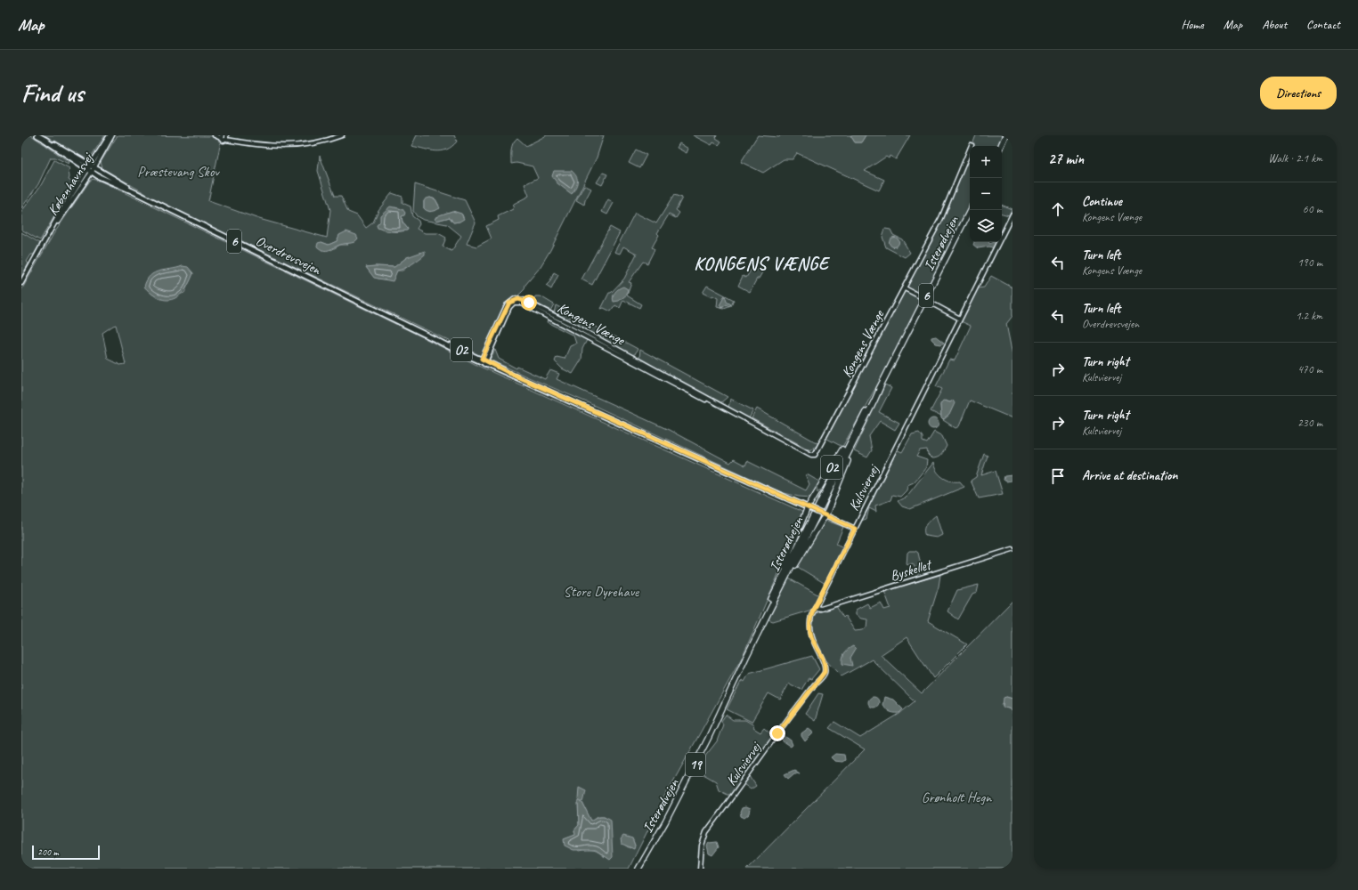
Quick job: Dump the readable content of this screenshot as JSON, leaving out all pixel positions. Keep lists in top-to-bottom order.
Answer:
{
  "streets": {
    "highway": [
      "6",
      "Isterødvejen",
      "O2",
      "19"
    ],
    "main road": ["Overdrevsvejen"],
    "street": [
      "Københavnsvej",
      "Kongens Vænge",
      "Kulsviervej",
      "Byskellet"
    ]
  },
  "crossings": [
    ["Københavnsvej", "Overdrevsvejen"],
    ["6", "Isterødvejen"],
    ["6", "Overdrevsvejen"],
    ["6", "O2"],
    ["Isterødvejen", "O2"],
    ["Overdrevsvejen", "Kongens Vænge"],
    ["Overdrevsvejen", "O2"],
    ["Overdrevsvejen", "Kulsviervej"],
    ["Kulsviervej", "Byskellet"]
  ],
  "districts": ["KONGENS VÆNGE"],
  "parks": ["Præstevang Skov", "Store Dyrehave", "Grønholt Hegn"],
  "scale_bar": "200 m",
  "page": {
    "header": "Map",
    "nav": [
      "Home",
      "Map",
      "About",
      "Contact"
    ],
    "buttons": "Directions",
    "title": "Find us",
    "heading": ["27 min", "Walk · 2.1 km"],
    "map_buttons": ["+", "−"],
    "list": [
      ["Continue", "Kongens Vænge", "60 m"],
      ["Turn left", "Kongens Vænge", "190 m"],
      ["Turn left", "Overdrevsvejen", "1.2 km"],
      ["Turn right", "Kulsviervej", "470 m"],
      ["Turn right", "Kulsviervej", "230 m"],
      "Arrive at destination"
    ],
    "scale": "200 m"
  }
}
